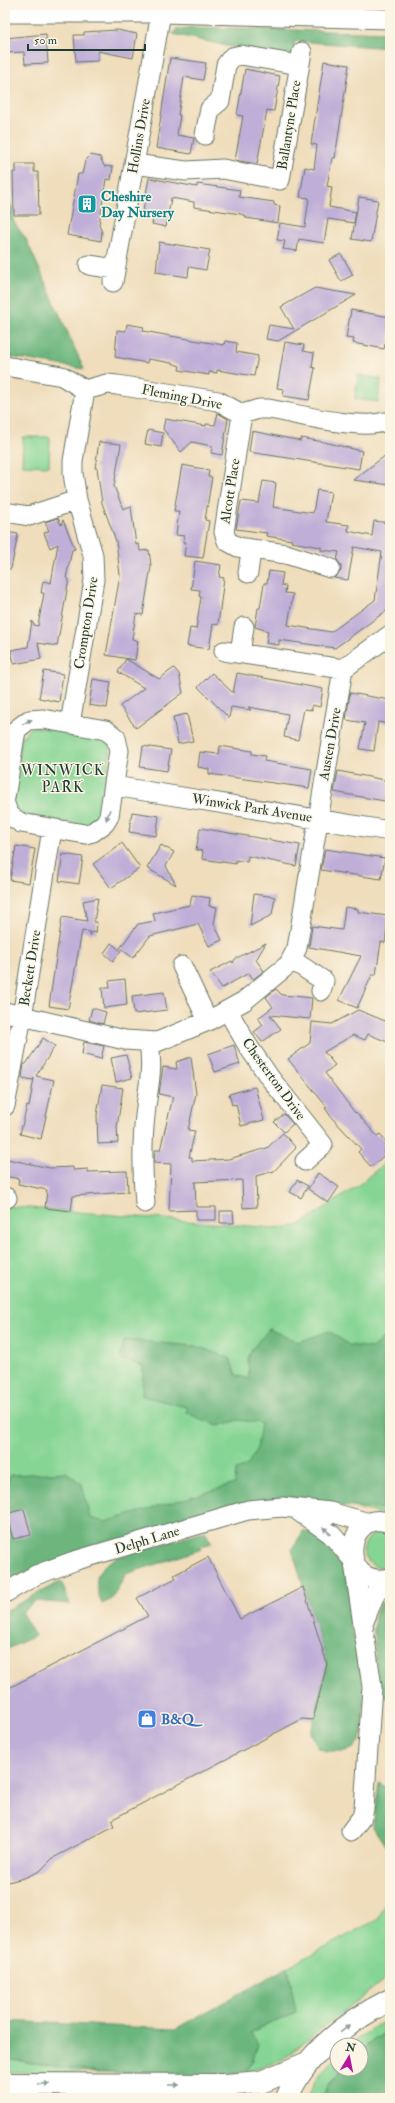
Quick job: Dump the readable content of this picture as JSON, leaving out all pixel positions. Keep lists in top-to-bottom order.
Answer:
{
  "streets": {
    "street": [
      "Ballantyne Place",
      "Hollins Drive",
      "Fleming Drive",
      "Alcott Place",
      "Crompton Drive",
      "Austen Drive",
      "Winwick Park Avenue",
      "Beckett Drive",
      "Chesterton Drive",
      "Delph Lane"
    ]
  },
  "crossings": [
    ["Ballantyne Place", "Hollins Drive"],
    ["Fleming Drive", "Alcott Place"],
    ["Fleming Drive", "Crompton Drive"],
    ["Austen Drive", "Winwick Park Avenue"]
  ],
  "districts": ["WINWICK PARK"],
  "places": {
    "building": ["Cheshire Day Nursery"],
    "shop": ["B&Q"]
  },
  "scale_bar": "50 m",
  "north": "top"
}
